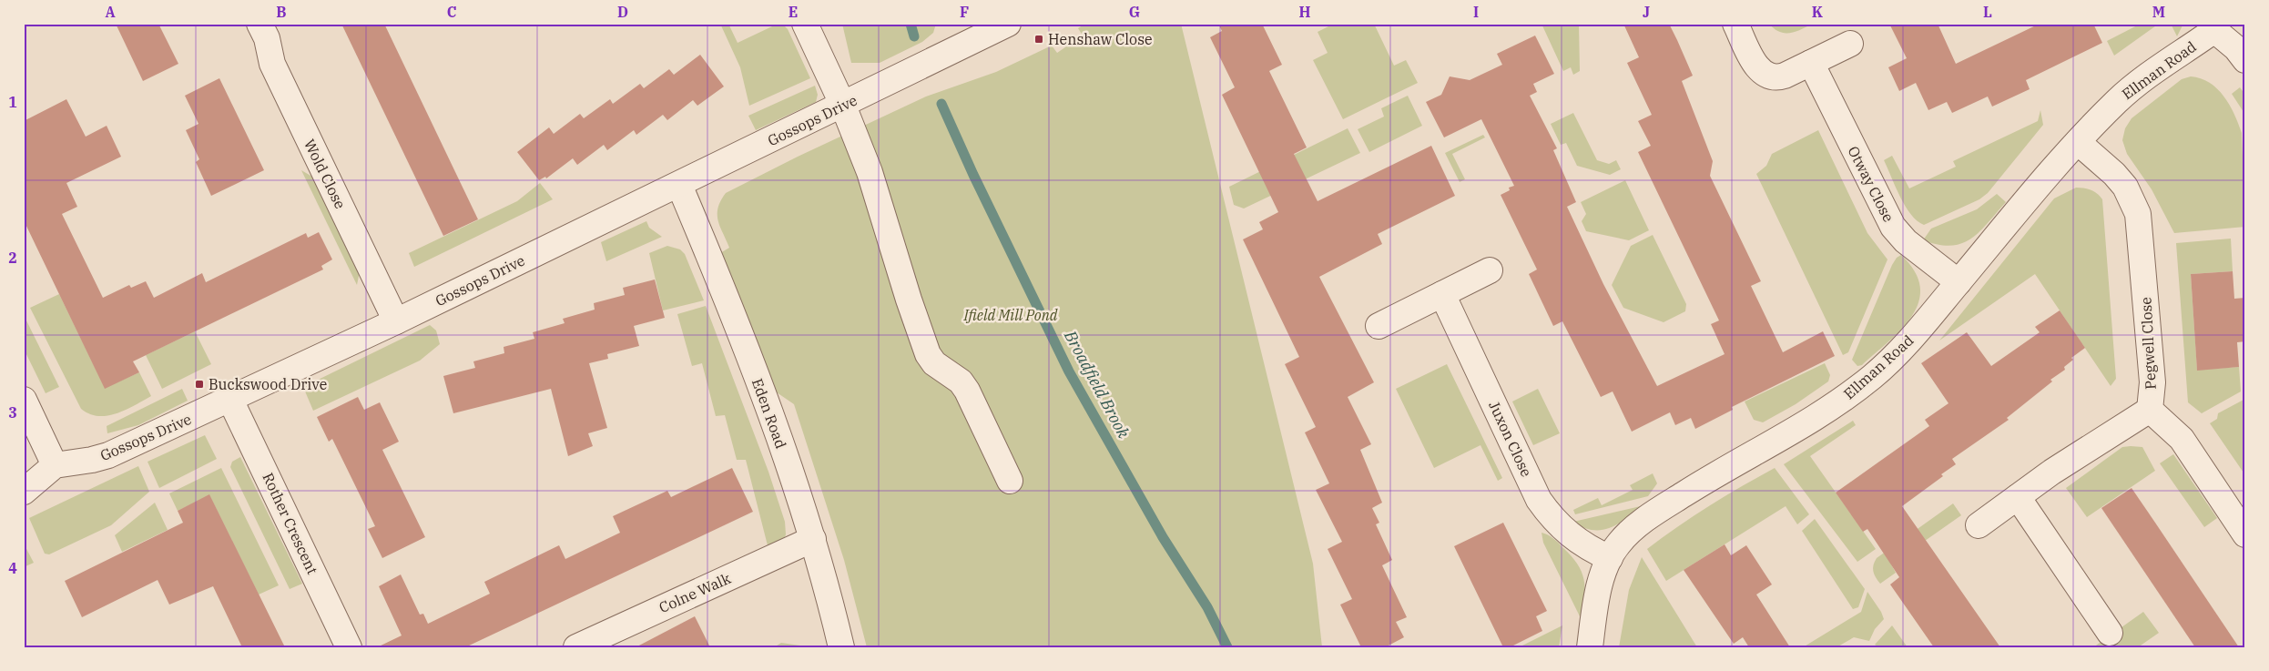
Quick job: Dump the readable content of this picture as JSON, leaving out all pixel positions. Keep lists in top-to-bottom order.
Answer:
{
  "streets": {
    "street": [
      "Ellman Road",
      "Gossops Drive",
      "Wold Close",
      "Otway Close",
      "Pegwell Close",
      "Eden Road",
      "Juxon Close",
      "Rother Crescent",
      "Colne Walk"
    ]
  },
  "crossings": [
    ["Ellman Road", "Otway Close"],
    ["Ellman Road", "Pegwell Close"],
    ["Ellman Road", "Juxon Close"],
    ["Gossops Drive", "Wold Close"],
    ["Gossops Drive", "Eden Road"],
    ["Gossops Drive", "Rother Crescent"],
    ["Eden Road", "Colne Walk"]
  ],
  "water": ["Broadfield Brook"],
  "parks": ["Ifield Mill Pond"],
  "places": {
    "transit": ["Henshaw Close", "Buckswood Drive"]
  },
  "grid": {
    "columns": [
      "A",
      "B",
      "C",
      "D",
      "E",
      "F",
      "G",
      "H",
      "I",
      "J",
      "K",
      "L",
      "M"
    ],
    "rows": [
      "1",
      "2",
      "3",
      "4"
    ]
  }
}
